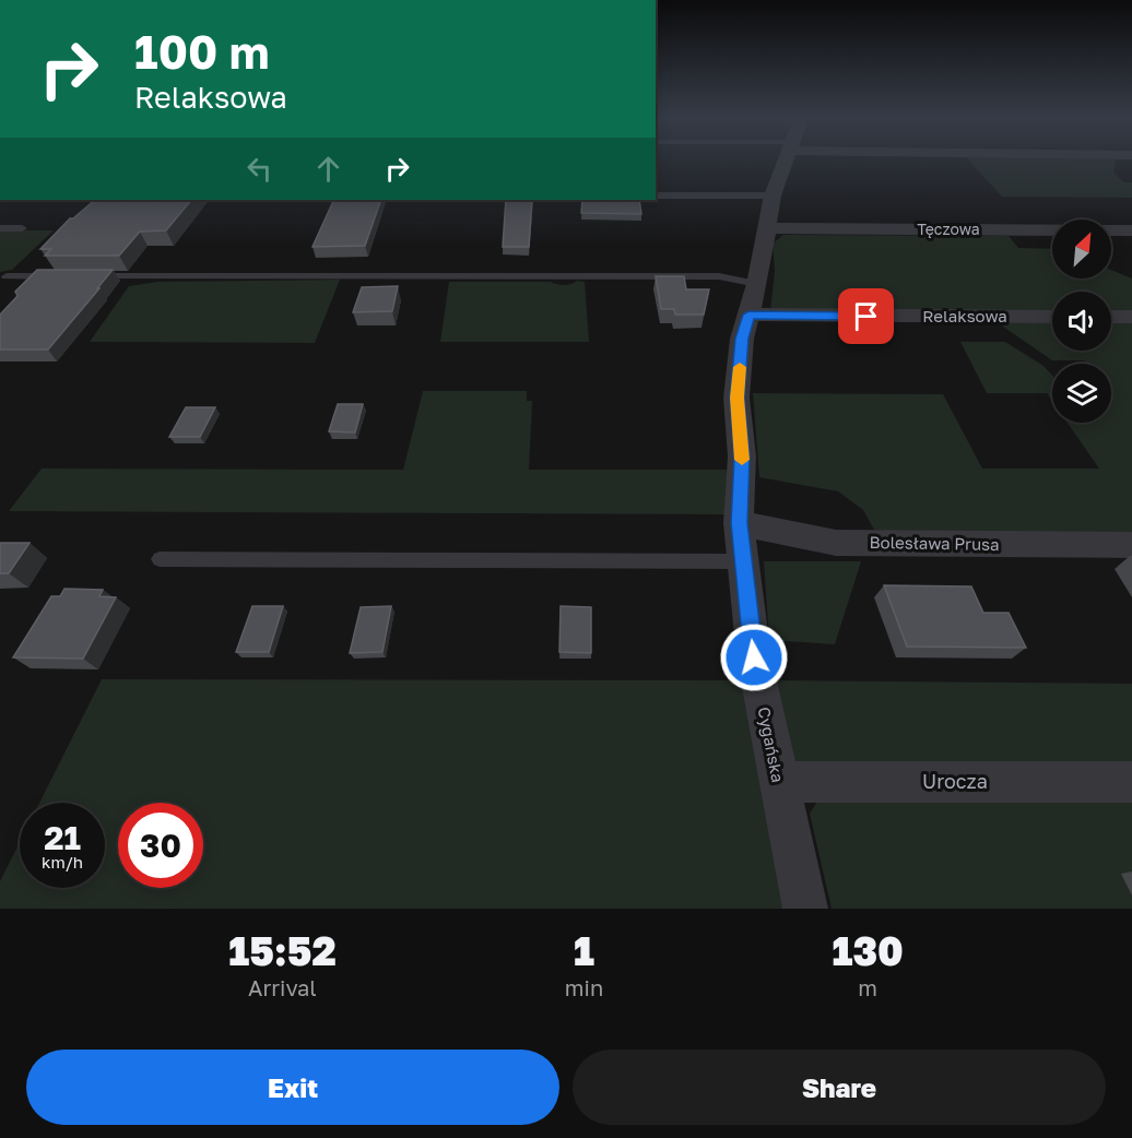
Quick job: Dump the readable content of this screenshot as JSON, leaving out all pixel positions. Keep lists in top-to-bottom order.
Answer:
{
  "streets": {
    "street": [
      "Tęczowa",
      "Relaksowa",
      "Bolesława Prusa",
      "Cygańska",
      "Urocza"
    ]
  },
  "crossings": [
    ["Tęczowa", "Cygańska"],
    ["Relaksowa", "Cygańska"],
    ["Bolesława Prusa", "Cygańska"],
    ["Cygańska", "Urocza"]
  ],
  "north": "top right",
  "page": {
    "turn": ["100 m", "Relaksowa"],
    "speed": "21 km/h",
    "limit": "30",
    "eta": [
      "15:52",
      "Arrival",
      "1",
      "min",
      "130",
      "m"
    ],
    "buttons": ["Exit", "Share"]
  }
}
